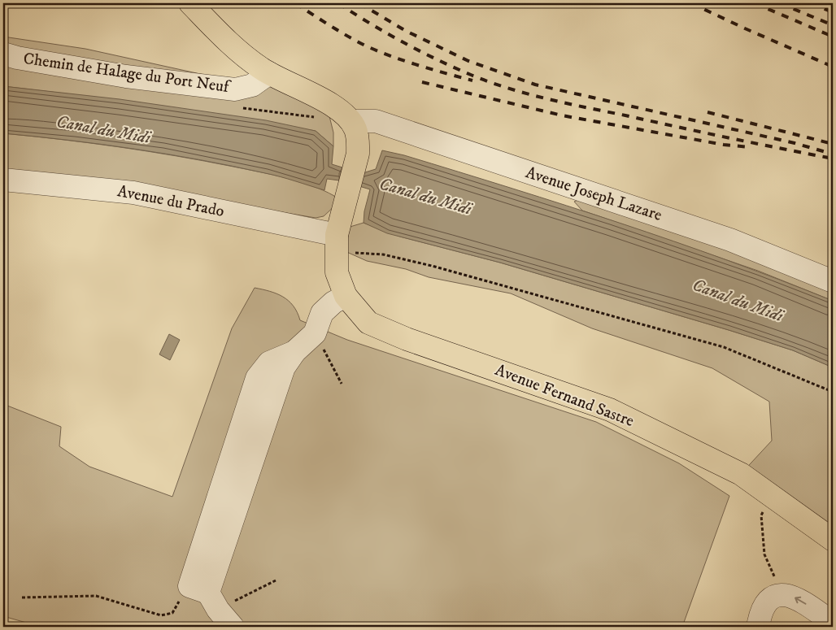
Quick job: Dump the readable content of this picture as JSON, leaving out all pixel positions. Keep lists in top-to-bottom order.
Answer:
{
  "streets": {
    "main road": ["Avenue Fernand Sastre"],
    "street": ["Chemin de Halage du Port Neuf", "Avenue Joseph Lazare", "Avenue du Prado"]
  },
  "crossings": [
    ["Avenue Joseph Lazare", "Avenue Fernand Sastre"],
    ["Avenue du Prado", "Avenue Fernand Sastre"]
  ],
  "water": ["Canal du Midi"]
}
